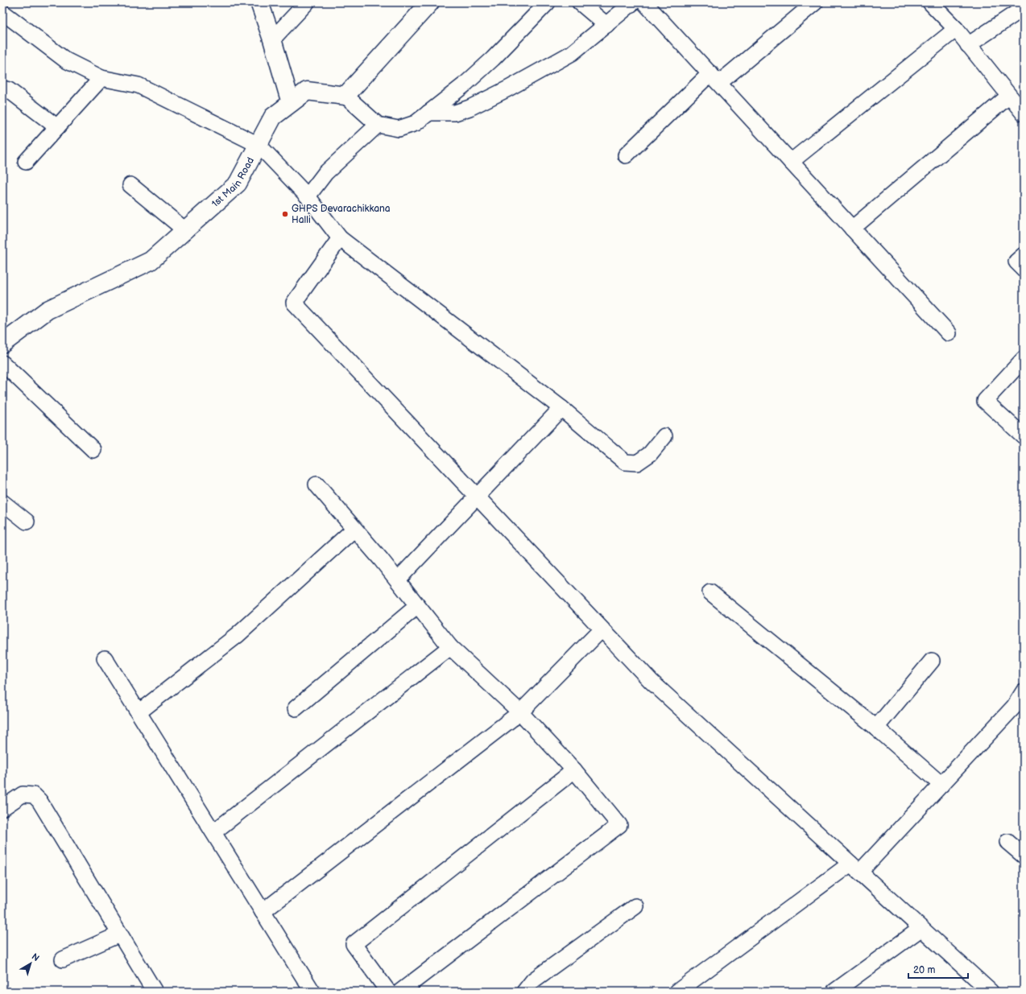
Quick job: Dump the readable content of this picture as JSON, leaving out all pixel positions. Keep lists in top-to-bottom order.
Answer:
{
  "streets": {
    "street": ["1st Main Road"]
  },
  "places": ["GHPS Devarachikkana Halli"],
  "scale_bar": "20 m",
  "north": "top right"
}
